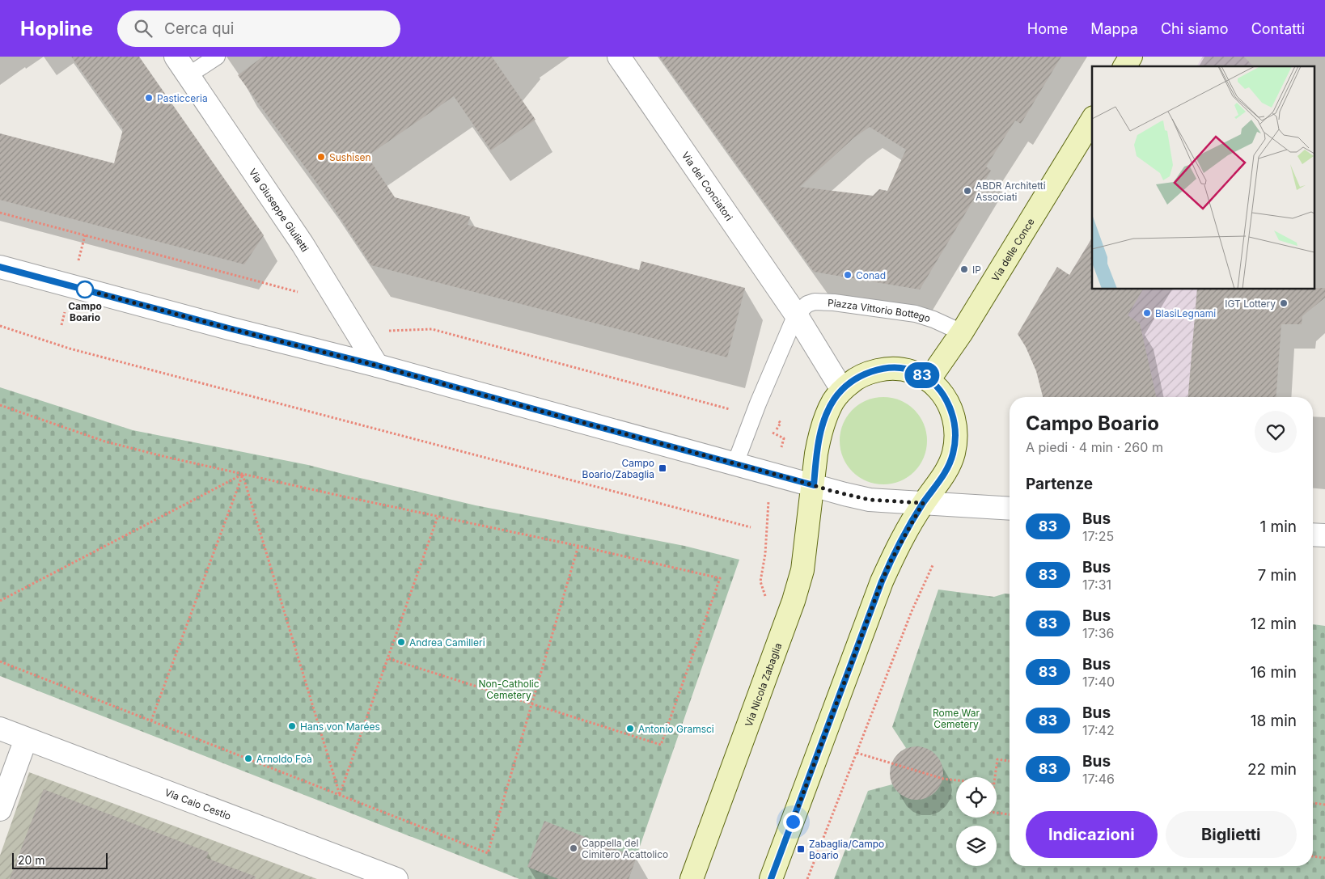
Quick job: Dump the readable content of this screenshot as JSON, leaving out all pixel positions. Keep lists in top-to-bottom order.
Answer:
{
  "streets": {
    "street": [
      "Via dei Conciatori",
      "Via Giuseppe Giulietti",
      "Via delle Conce",
      "Via Nicola Zabaglia",
      "Via Caio Cestio"
    ],
    "lane": ["Piazza Vittorio Bottego"]
  },
  "crossings": [
    ["Via dei Conciatori", "Piazza Vittorio Bottego"],
    ["Via delle Conce", "Piazza Vittorio Bottego"],
    ["Via delle Conce", "Via Nicola Zabaglia"]
  ],
  "parks": ["Non-Catholic Cemetery", "Rome War Cemetery"],
  "places": {
    "other": [
      "Pasticceria",
      "Sushisen",
      "ABDR Architetti Associati",
      "IP",
      "Conad",
      "Campo Boario",
      "IGT Lottery",
      "BlasiLegnami",
      "Andrea Camilleri",
      "Hans von Marées",
      "Antonio Gramsci",
      "Arnoldo Foà",
      "Cappella del Cimitero Acattolico"
    ],
    "transit": ["Campo Boario/Zabaglia", "Zabaglia/Campo Boario"]
  },
  "lines": ["bus line 83"],
  "scale_bar": "20 m",
  "page": {
    "header": "Hopline",
    "search": "Cerca qui",
    "nav": [
      "Home",
      "Mappa",
      "Chi siamo",
      "Contatti"
    ],
    "on_map": "83",
    "heading": [
      ["Campo Boario", "A piedi · 4 min · 260 m"],
      "Partenze"
    ],
    "list": [
      {
        "mark": "83",
        "name": "Bus",
        "note": "17:25",
        "value": "1 min"
      },
      {
        "mark": "83",
        "name": "Bus",
        "note": "17:31",
        "value": "7 min"
      },
      {
        "mark": "83",
        "name": "Bus",
        "note": "17:36",
        "value": "12 min"
      },
      {
        "mark": "83",
        "name": "Bus",
        "note": "17:40",
        "value": "16 min"
      },
      {
        "mark": "83",
        "name": "Bus",
        "note": "17:42",
        "value": "18 min"
      },
      {
        "mark": "83",
        "name": "Bus",
        "note": "17:46",
        "value": "22 min"
      }
    ],
    "buttons": ["Indicazioni", "Biglietti"],
    "scale": "20 m"
  }
}
